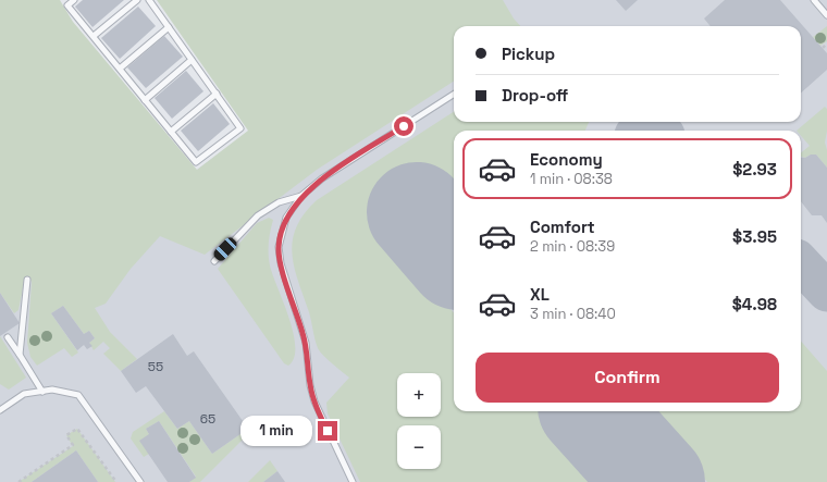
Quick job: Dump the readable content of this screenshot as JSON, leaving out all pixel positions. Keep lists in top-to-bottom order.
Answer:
{
  "house_numbers": ["55", "65"],
  "page": {
    "banner": ["Pickup", "Drop-off"],
    "list": [
      {
        "name": "Economy",
        "note": "1 min · 08:38",
        "value": "$2.93"
      },
      {
        "name": "Comfort",
        "note": "2 min · 08:39",
        "value": "$3.95"
      },
      {
        "name": "XL",
        "note": "3 min · 08:40",
        "value": "$4.98"
      }
    ],
    "buttons": "Confirm",
    "map_buttons": ["+", "−"],
    "bubble": "1 min"
  }
}
